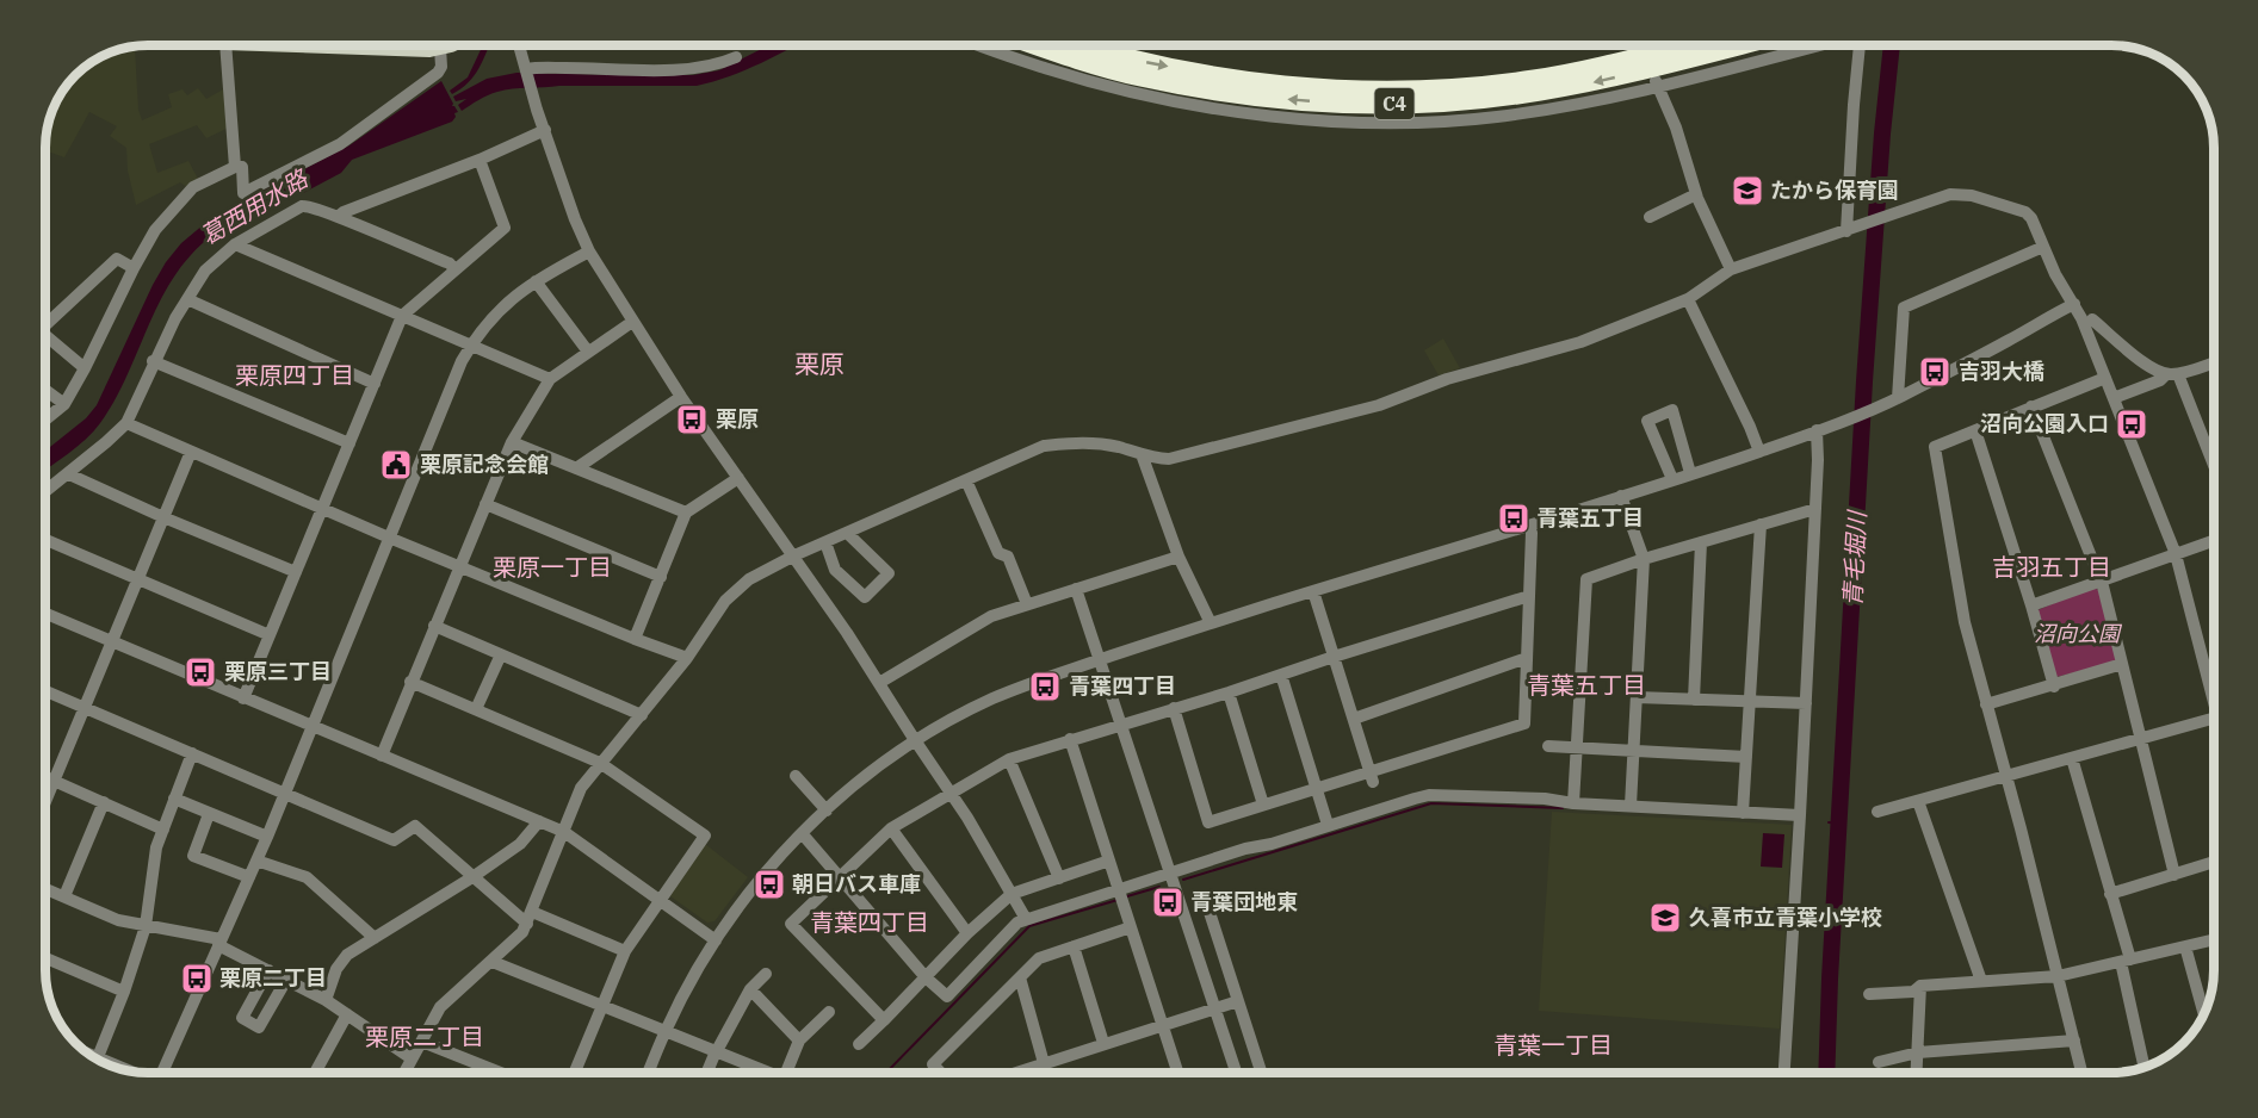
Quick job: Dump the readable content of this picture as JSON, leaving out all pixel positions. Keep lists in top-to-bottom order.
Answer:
{
  "streets": {
    "highway": ["C4"]
  },
  "districts": [
    "栗原",
    "栗原四丁目",
    "栗原一丁目",
    "吉羽五丁目",
    "青葉五丁目",
    "青葉四丁目",
    "栗原二丁目",
    "青葉一丁目"
  ],
  "water": ["葛西用水路", "青毛堀川"],
  "parks": ["沼向公園"],
  "places": {
    "school or university": ["たから保育園", "久喜市立青葉小学校"],
    "bus stop": [
      "吉羽大橋",
      "栗原",
      "沼向公園入口",
      "青葉五丁目",
      "栗原三丁目",
      "青葉四丁目",
      "朝日バス車庫",
      "青葉団地東",
      "栗原二丁目"
    ],
    "public building": ["栗原記念会館"]
  }
}
